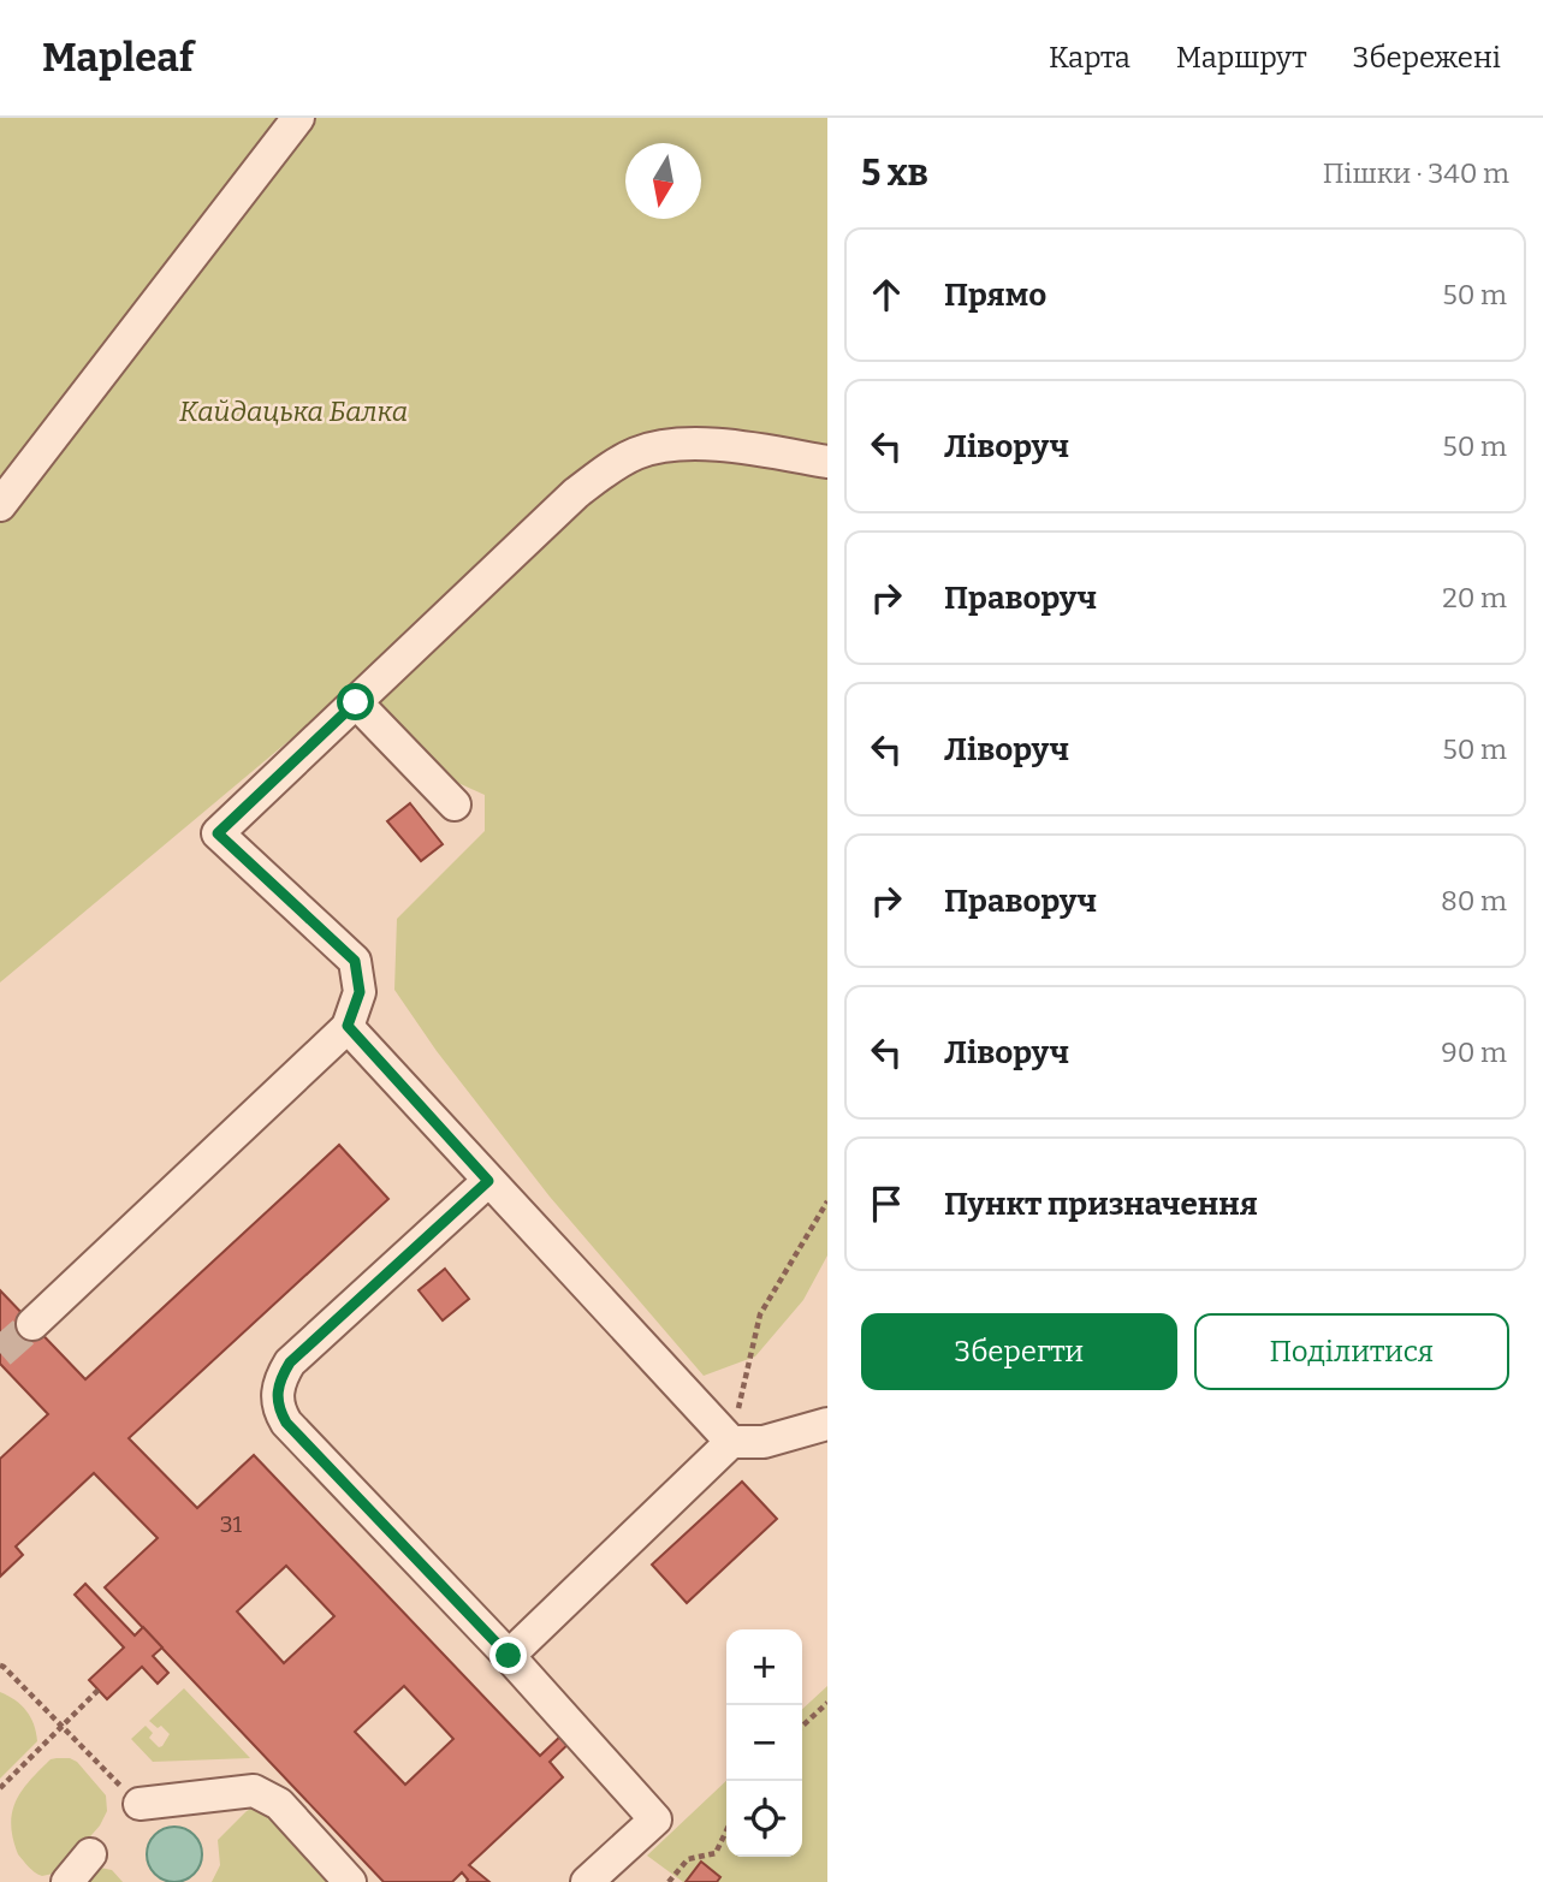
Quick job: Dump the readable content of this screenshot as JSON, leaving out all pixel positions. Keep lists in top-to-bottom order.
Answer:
{
  "parks": ["Кайдацька Балка"],
  "house_numbers": ["31"],
  "north": "bottom",
  "page": {
    "header": "Mapleaf",
    "nav": ["Карта", "Маршрут", "Збережені"],
    "heading": ["5 хв", "Пішки · 340 m"],
    "list": [
      ["Прямо", "50 m"],
      ["Ліворуч", "50 m"],
      ["Праворуч", "20 m"],
      ["Ліворуч", "50 m"],
      ["Праворуч", "80 m"],
      ["Ліворуч", "90 m"],
      "Пункт призначення"
    ],
    "buttons": ["Зберегти", "Поділитися"],
    "map_buttons": ["+", "−"]
  }
}
